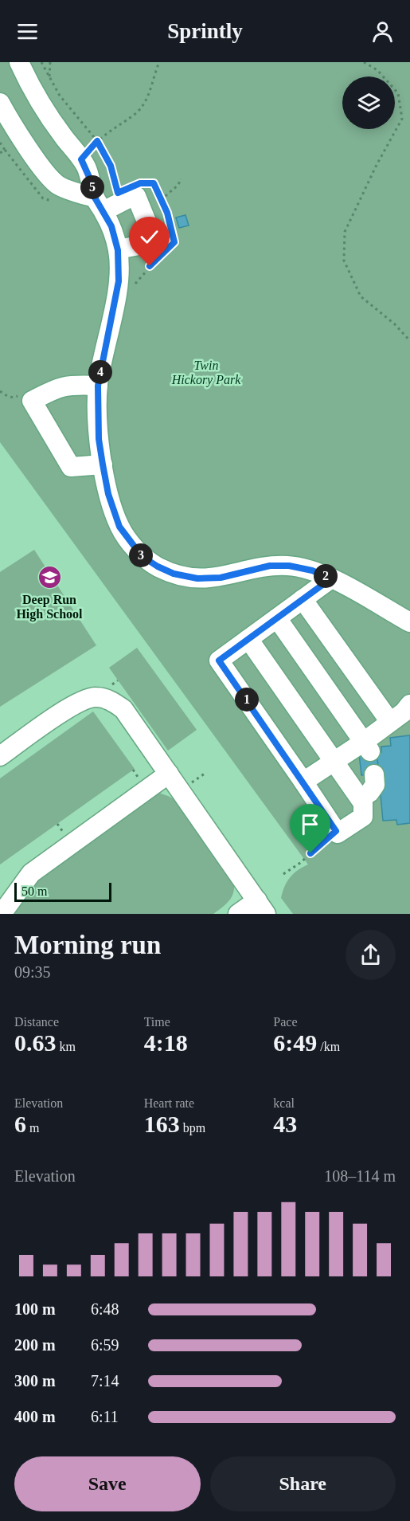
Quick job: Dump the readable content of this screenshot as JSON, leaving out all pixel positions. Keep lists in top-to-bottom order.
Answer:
{
  "parks": ["Twin Hickory Park"],
  "places": {
    "school or university": ["Deep Run High School"]
  },
  "scale_bar": "50 m",
  "page": {
    "header": "Sprintly",
    "pins": [
      "5",
      "4",
      "3",
      "2",
      "1"
    ],
    "scale": "50 m",
    "heading": ["Morning run", "09:35"],
    "stats": [
      ["Distance", "0.63 km"],
      ["Time", "4:18"],
      ["Pace", "6:49 /km"],
      ["Elevation", "6 m"],
      ["Heart rate", "163 bpm"],
      ["kcal", "43"]
    ],
    "chart": ["Elevation", "108–114 m"],
    "list": [
      {
        "name": "100 m",
        "note": "6:48"
      },
      {
        "name": "200 m",
        "note": "6:59"
      },
      {
        "name": "300 m",
        "note": "7:14"
      },
      {
        "name": "400 m",
        "note": "6:11"
      }
    ],
    "buttons": ["Save", "Share"]
  }
}
